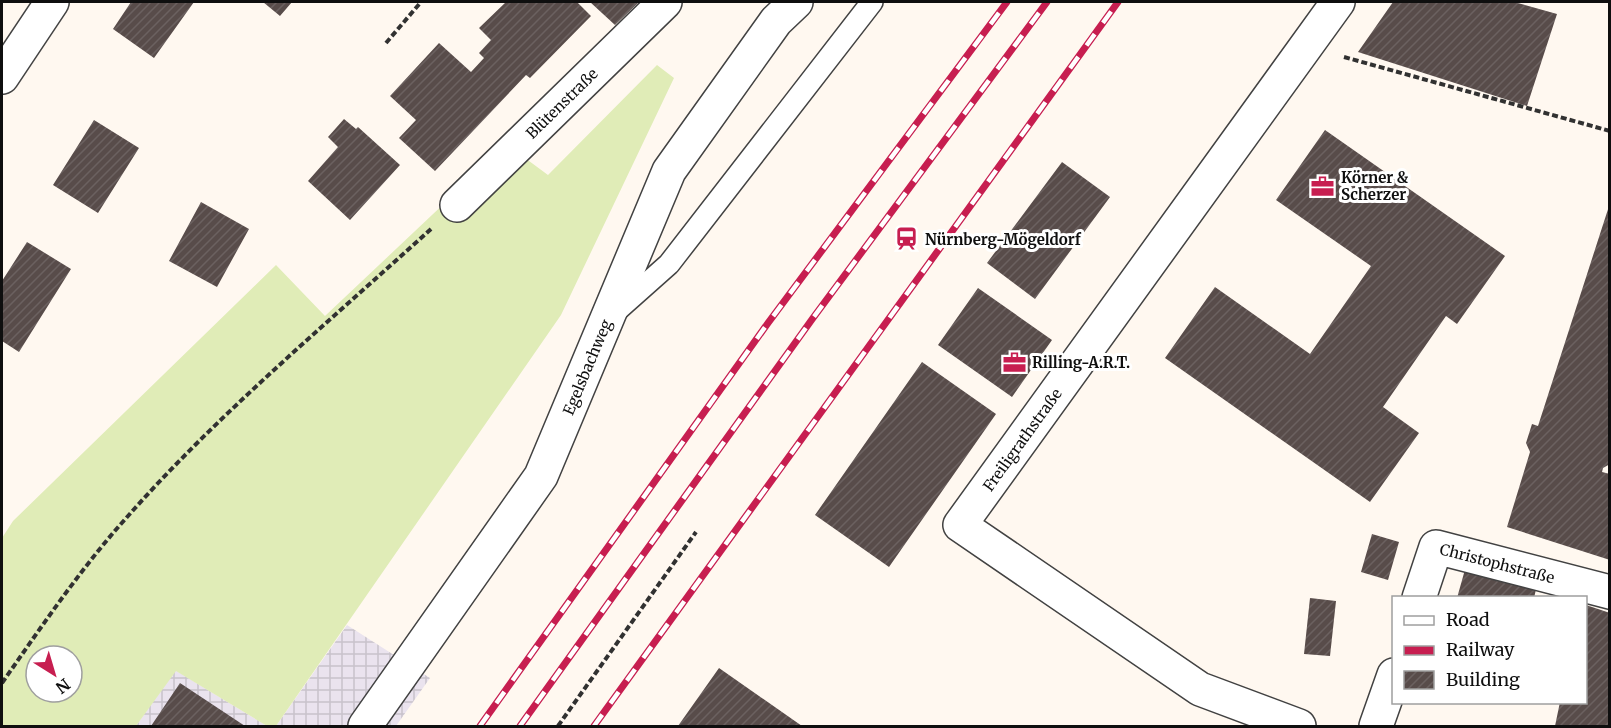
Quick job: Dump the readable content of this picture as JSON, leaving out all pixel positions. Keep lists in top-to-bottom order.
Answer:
{
  "streets": {
    "street": [
      "Blütenstraße",
      "Egelsbachweg",
      "Freiligrathstraße",
      "Christophstraße"
    ]
  },
  "places": {
    "office": ["Körner & Scherzer", "Rilling-A.R.T."],
    "station": ["Nürnberg-Mögeldorf"]
  },
  "legend": ["Road", "Railway", "Building"],
  "north": "bottom right"
}
